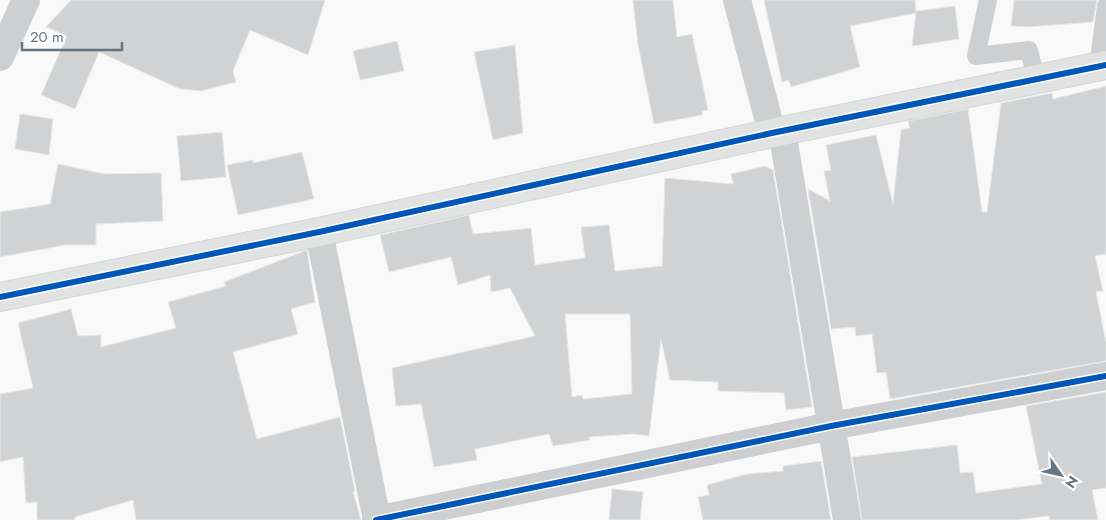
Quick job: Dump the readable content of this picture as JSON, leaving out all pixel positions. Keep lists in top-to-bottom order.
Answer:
{
  "scale_bar": "20 m",
  "north": "bottom right"
}
